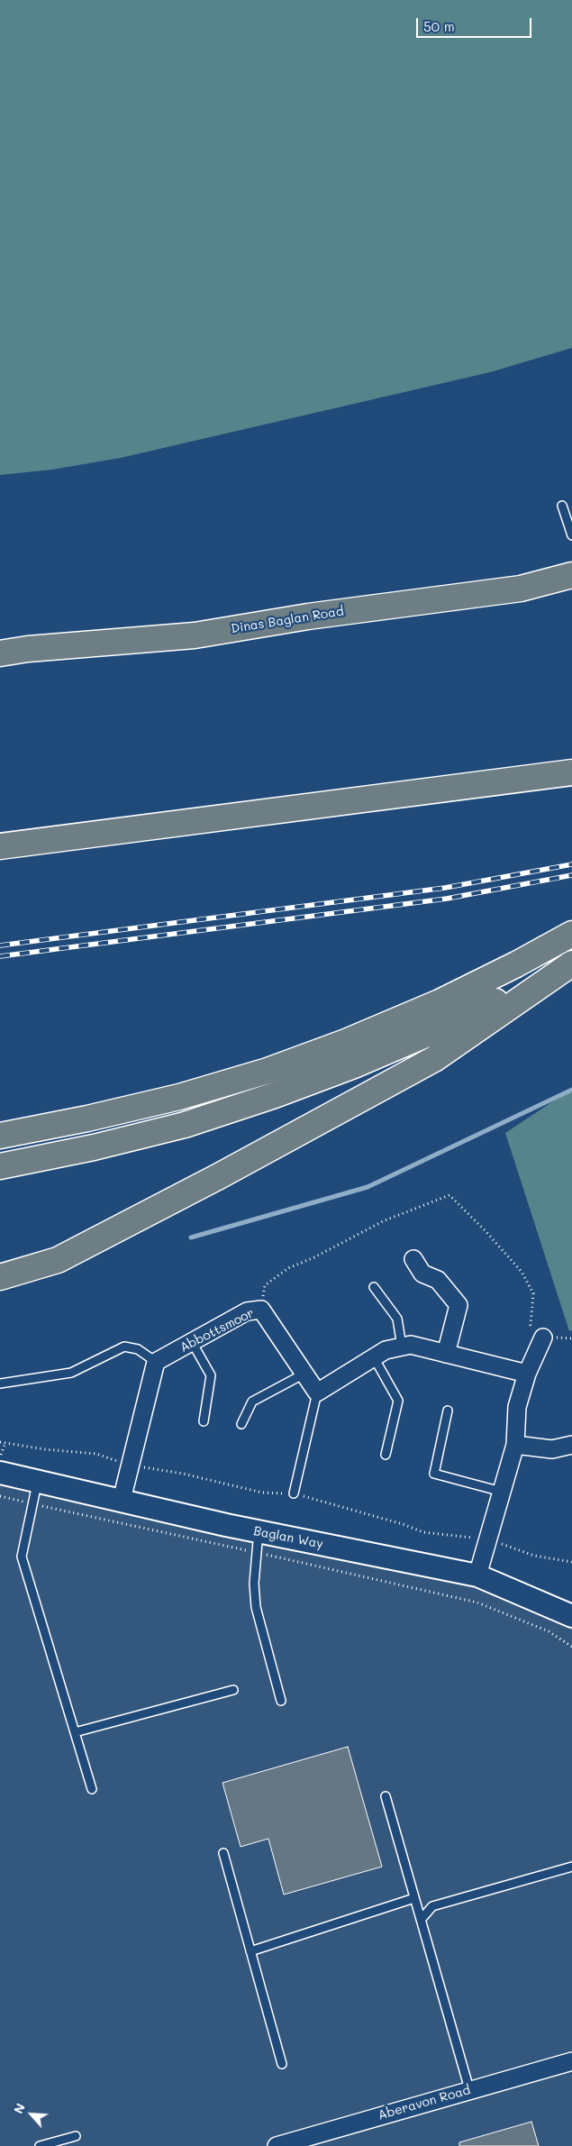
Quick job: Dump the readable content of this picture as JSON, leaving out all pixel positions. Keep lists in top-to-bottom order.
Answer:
{
  "streets": {
    "main road": ["Dinas Baglan Road"],
    "street": ["Abbottsmoor", "Baglan Way", "Aberavon Road"]
  },
  "scale_bar": "50 m",
  "north": "top left"
}
